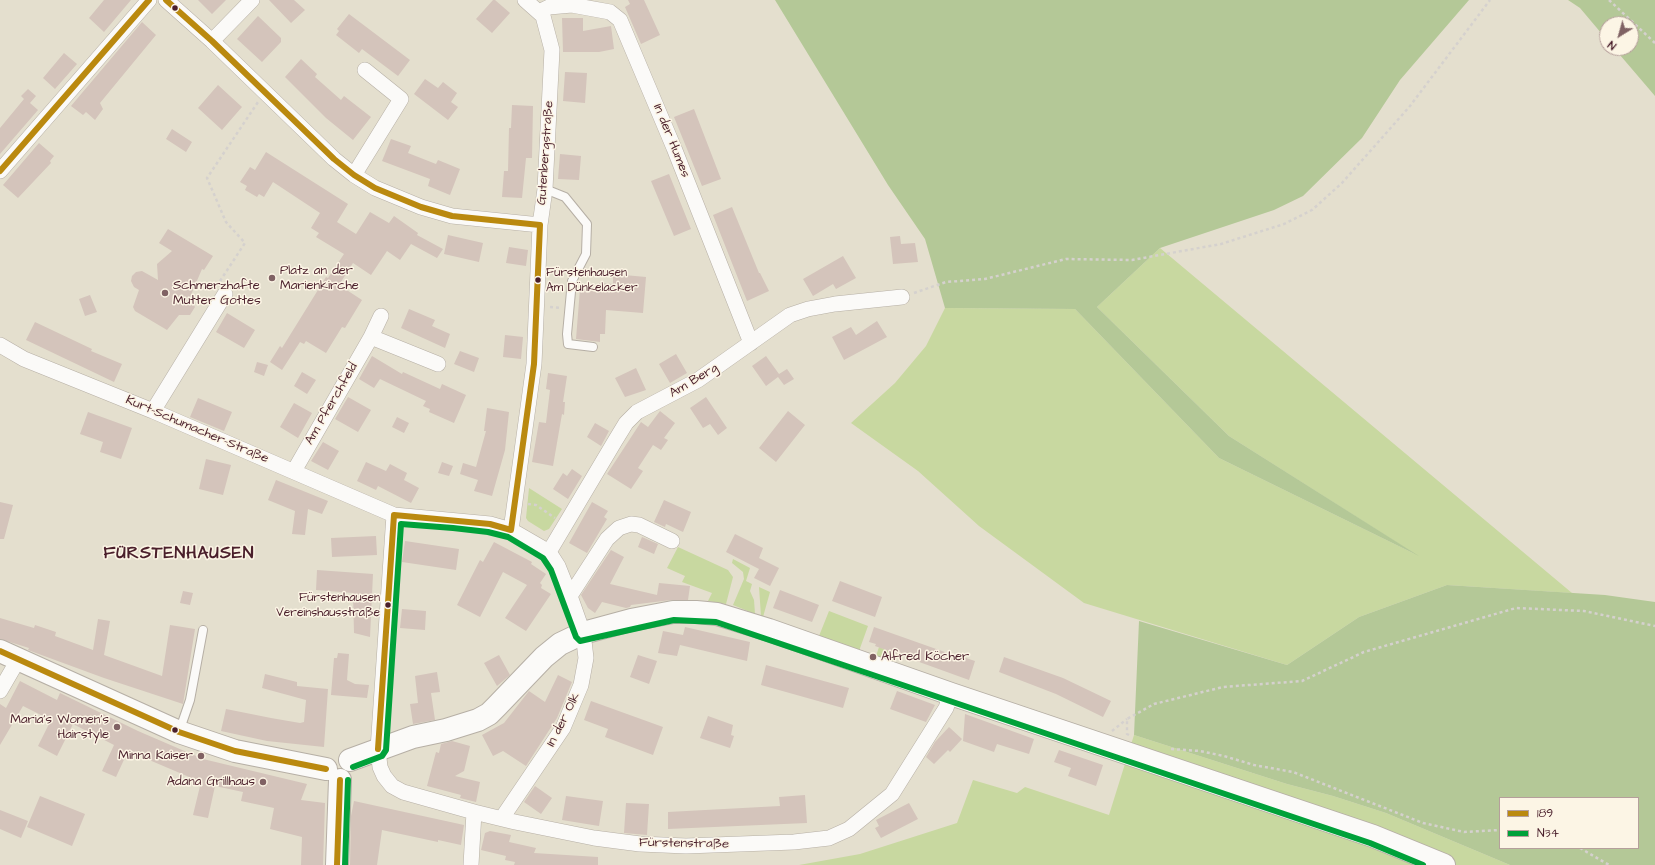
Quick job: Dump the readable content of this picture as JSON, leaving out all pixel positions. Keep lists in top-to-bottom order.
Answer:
{
  "streets": {
    "street": [
      "In der Humes",
      "Gutenbergstraße",
      "Am Berg",
      "Am Pferchfeld",
      "Kurt-Schumacher-Straße",
      "In der Olk",
      "Fürstenstraße"
    ]
  },
  "crossings": [
    ["In der Humes", "Gutenbergstraße"],
    ["In der Humes", "Am Berg"],
    ["Gutenbergstraße", "Kurt-Schumacher-Straße"],
    ["Am Berg", "Kurt-Schumacher-Straße"],
    ["Am Berg", "In der Olk"],
    ["Am Pferchfeld", "Kurt-Schumacher-Straße"],
    ["Kurt-Schumacher-Straße", "In der Olk"],
    ["Kurt-Schumacher-Straße", "Fürstenstraße"],
    ["In der Olk", "Fürstenstraße"]
  ],
  "districts": ["FÜRSTENHAUSEN"],
  "places": [
    "Platz an der Marienkirche",
    "Fürstenhausen Am Dünkelacker",
    "Schmerzhafte Mutter Gottes",
    "Fürstenhausen Vereinshausstraße",
    "Alfred Köcher",
    "Maria's Women's Hairstyle",
    "Minna Kaiser",
    "Adana Grillhaus"
  ],
  "lines": ["transit line 189", "transit line N34"],
  "legend": ["189", "N34"],
  "north": "bottom left"
}
